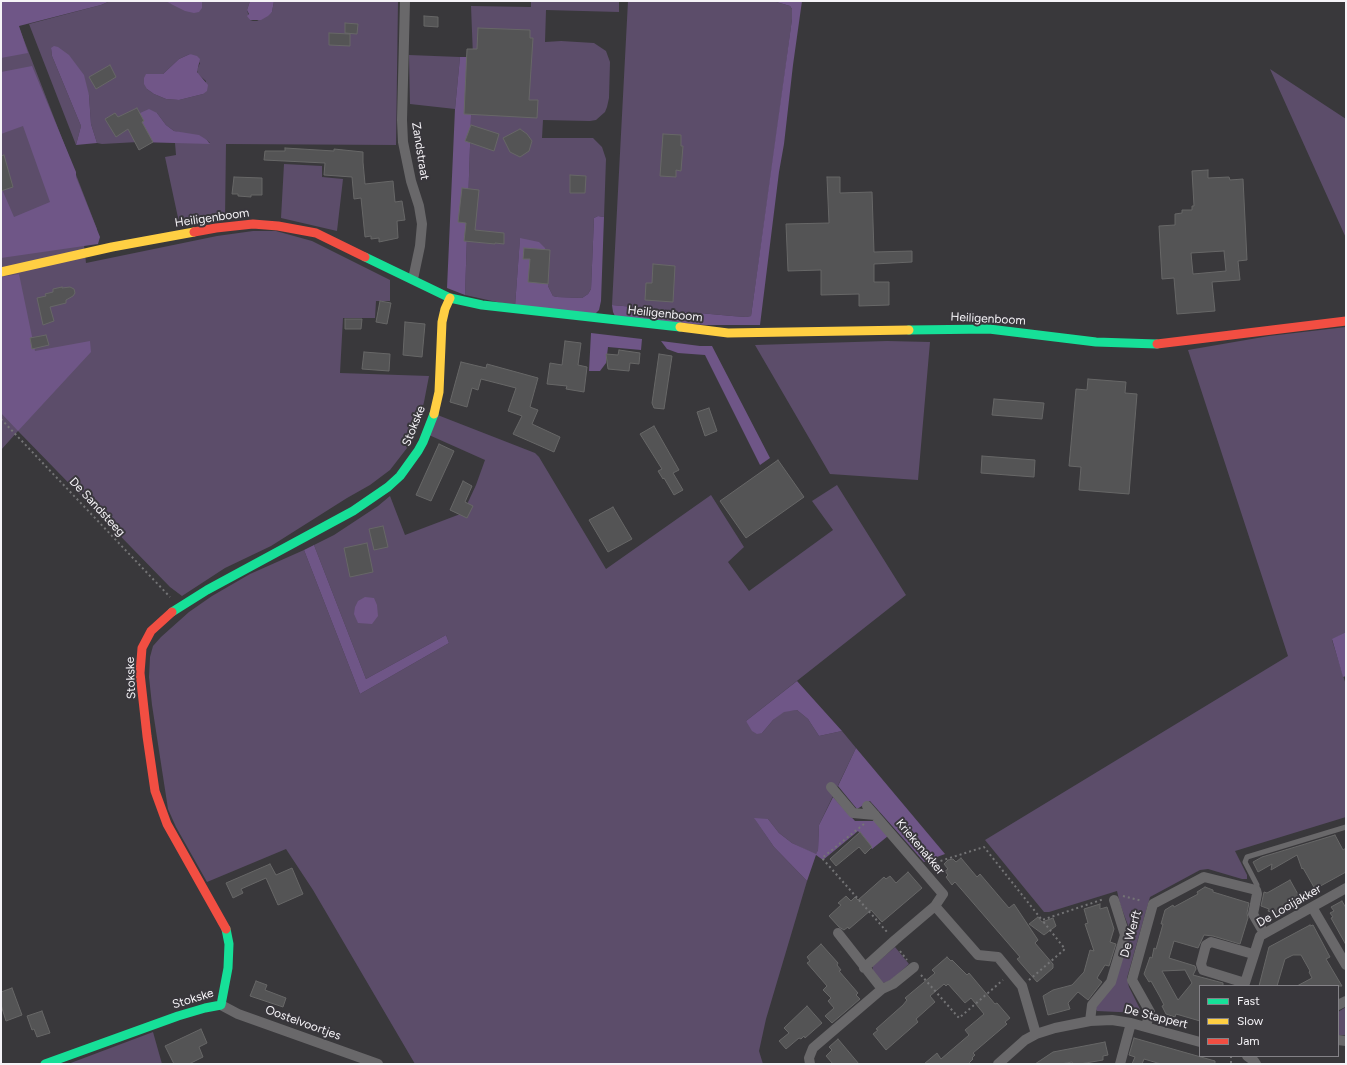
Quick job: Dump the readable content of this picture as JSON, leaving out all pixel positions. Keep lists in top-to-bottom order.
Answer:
{
  "streets": {
    "street": [
      "Zandstraat",
      "Heiligenboom",
      "Stokske",
      "Kriekenakker",
      "De Looijakker",
      "De Werft",
      "De Stappert",
      "Oostelvoortjes"
    ],
    "path": ["De Sandsteeg"]
  },
  "crossings": [
    ["Zandstraat", "Heiligenboom"],
    ["Heiligenboom", "Stokske"],
    ["Stokske", "De Sandsteeg"],
    ["Stokske", "Oostelvoortjes"],
    ["De Werft", "De Stappert"]
  ],
  "legend": ["Fast", "Slow", "Jam"]
}
